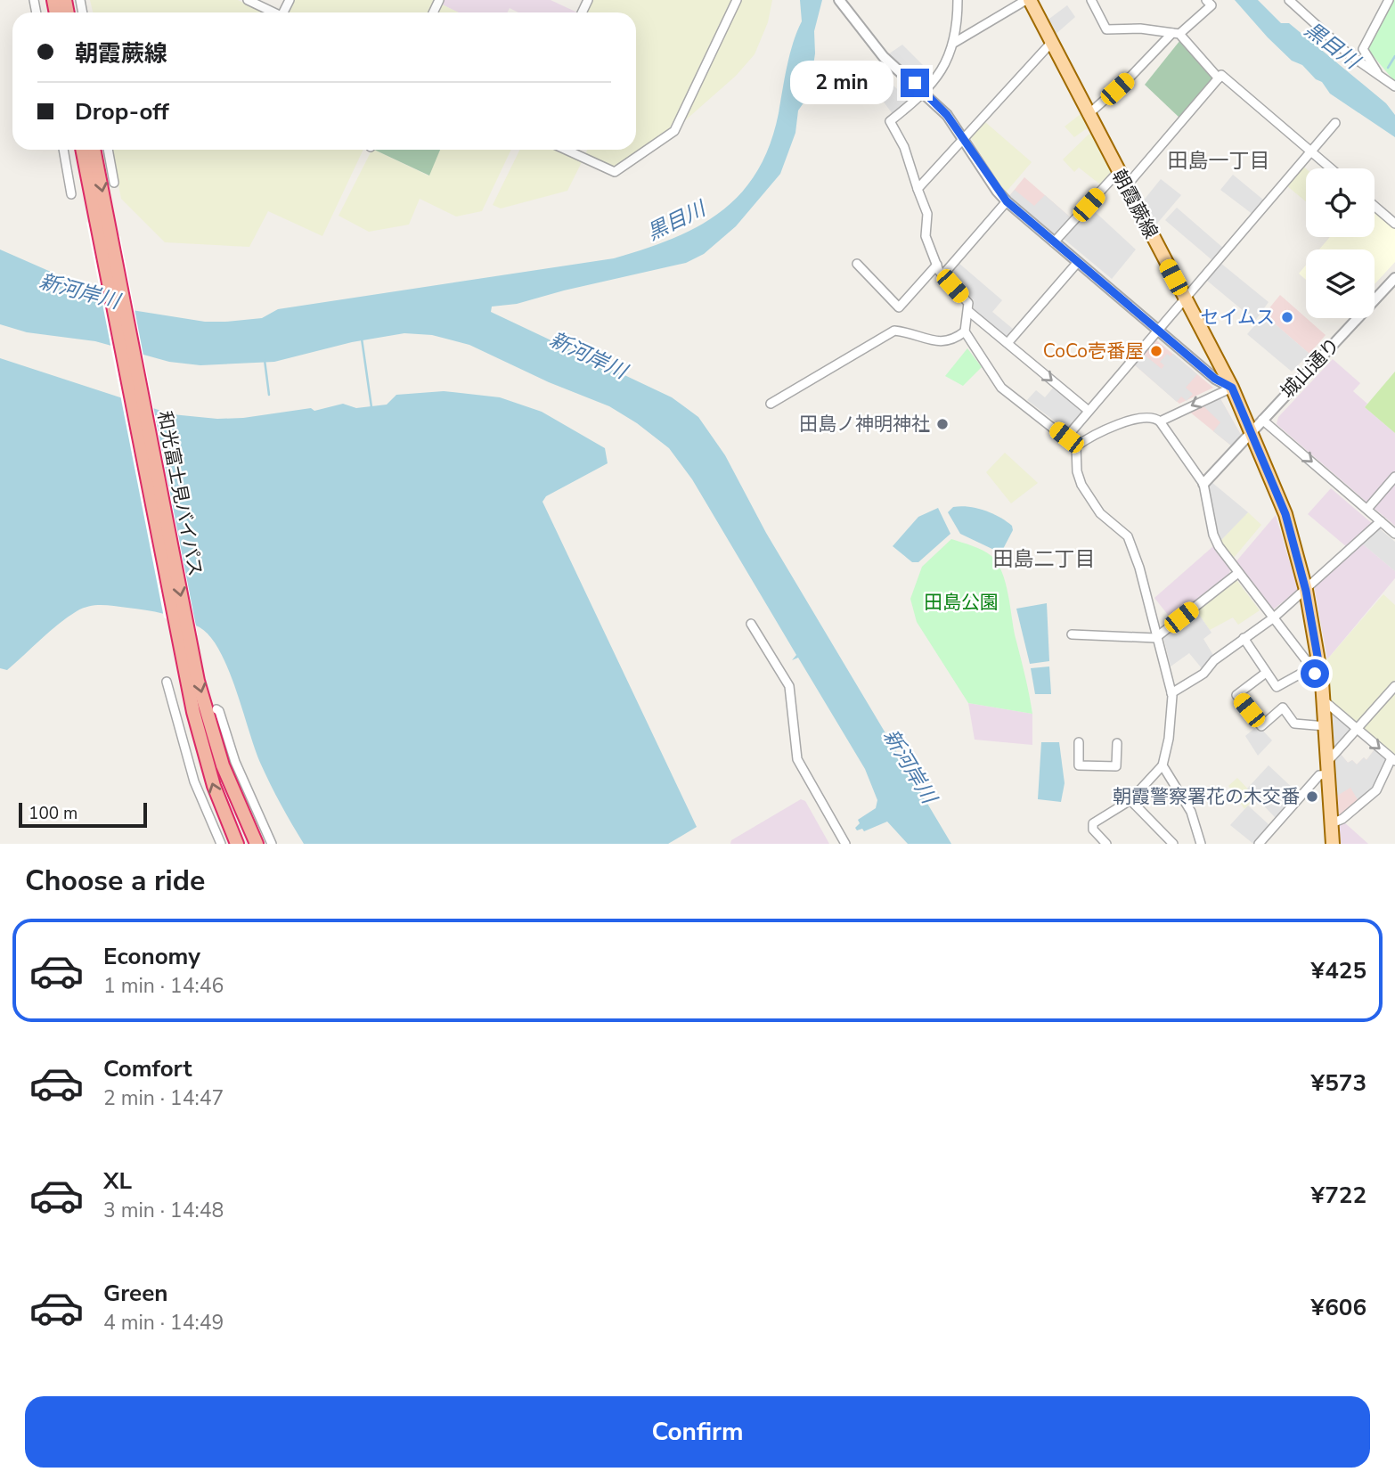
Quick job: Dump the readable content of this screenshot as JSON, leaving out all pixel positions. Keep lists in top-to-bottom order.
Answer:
{
  "streets": {
    "highway": ["和光富士見バイパス"],
    "main road": ["朝霞蕨線"],
    "street": ["城山通り"]
  },
  "crossings": [
    ["朝霞蕨線", "城山通り"]
  ],
  "districts": ["田島一丁目", "田島二丁目"],
  "water": ["黒目川", "新河岸川"],
  "parks": ["田島公園"],
  "places": [
    "セイムス",
    "CoCo壱番屋",
    "田島ノ神明神社",
    "朝霞警察署花の木交番"
  ],
  "scale_bar": "100 m",
  "page": {
    "banner": ["朝霞蕨線", "Drop-off"],
    "bubble": "2 min",
    "scale": "100 m",
    "heading": "Choose a ride",
    "list": [
      {
        "name": "Economy",
        "note": "1 min · 14:46",
        "value": "¥425"
      },
      {
        "name": "Comfort",
        "note": "2 min · 14:47",
        "value": "¥573"
      },
      {
        "name": "XL",
        "note": "3 min · 14:48",
        "value": "¥722"
      },
      {
        "name": "Green",
        "note": "4 min · 14:49",
        "value": "¥606"
      }
    ],
    "buttons": "Confirm"
  }
}
